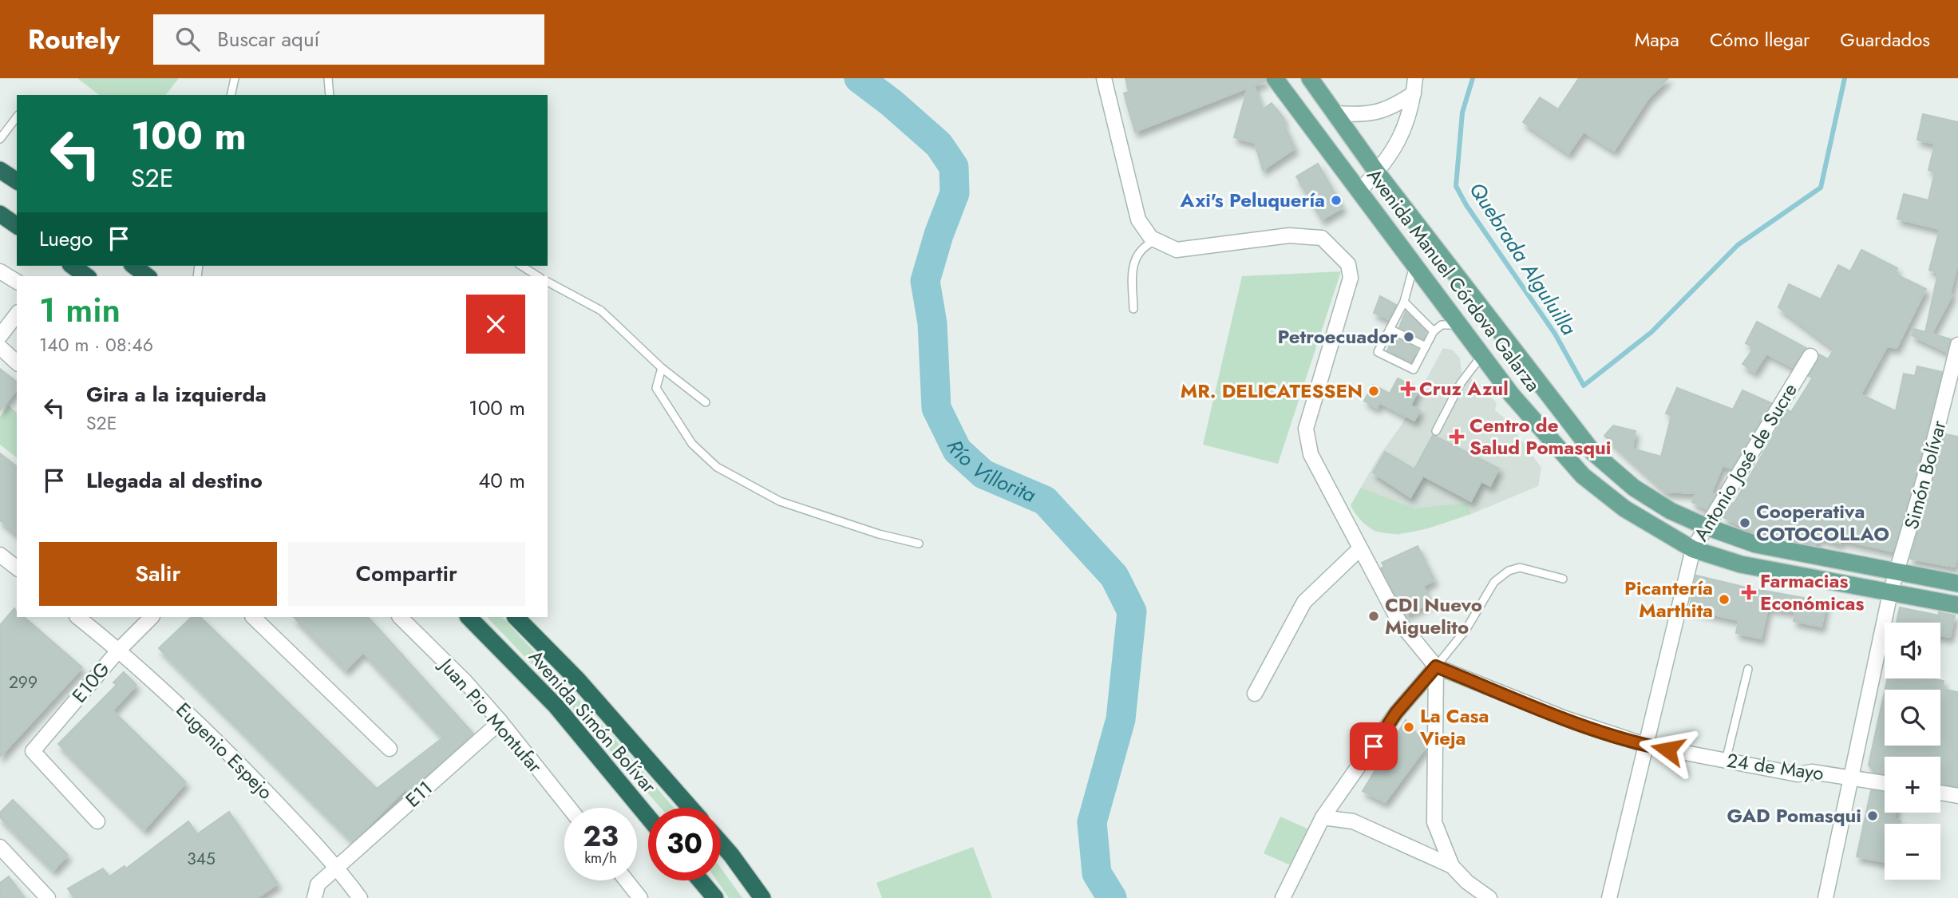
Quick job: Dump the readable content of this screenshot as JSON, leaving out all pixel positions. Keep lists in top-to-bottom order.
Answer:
{
  "streets": {
    "highway": ["Avenida Simón Bolívar"],
    "main road": ["Avenida Manuel Córdova Galarza"],
    "street": [
      "Antonio José de Sucre",
      "Simón Bolívar",
      "E10G",
      "Juan Pio Montufar",
      "Eugenio Espejo",
      "24 de Mayo",
      "E11"
    ]
  },
  "crossings": [
    ["Avenida Manuel Córdova Galarza", "Antonio José de Sucre"],
    ["Avenida Manuel Córdova Galarza", "Simón Bolívar"],
    ["Antonio José de Sucre", "24 de Mayo"],
    ["E10G", "Eugenio Espejo"],
    ["Juan Pio Montufar", "E11"],
    ["Eugenio Espejo", "E11"]
  ],
  "water": ["Quebrada Alguluilla", "Río Villorita"],
  "places": {
    "other": [
      "Axi's Peluquería",
      "Petroecuador",
      "MR. DELICATESSEN",
      "Cooperativa COTOCOLLAO",
      "Picantería Marthita",
      "CDI Nuevo Miguelito",
      "La Casa Vieja",
      "GAD Pomasqui"
    ],
    "health": ["Cruz Azul", "Centro de Salud Pomasqui", "Farmacias Económicas"]
  },
  "house_numbers": ["299", "345"],
  "page": {
    "header": "Routely",
    "search": "Buscar aquí",
    "nav": ["Mapa", "Cómo llegar", "Guardados"],
    "turn": ["100 m", "S2E"],
    "then": "Luego",
    "heading": ["1 min", "140 m · 08:46"],
    "list": [
      {
        "name": "Gira a la izquierda",
        "note": "S2E",
        "value": "100 m"
      },
      {
        "name": "Llegada al destino",
        "value": "40 m"
      }
    ],
    "buttons": ["Salir", "Compartir"],
    "map_buttons": ["+", "−"],
    "speed": "23 km/h",
    "limit": "30"
  }
}
